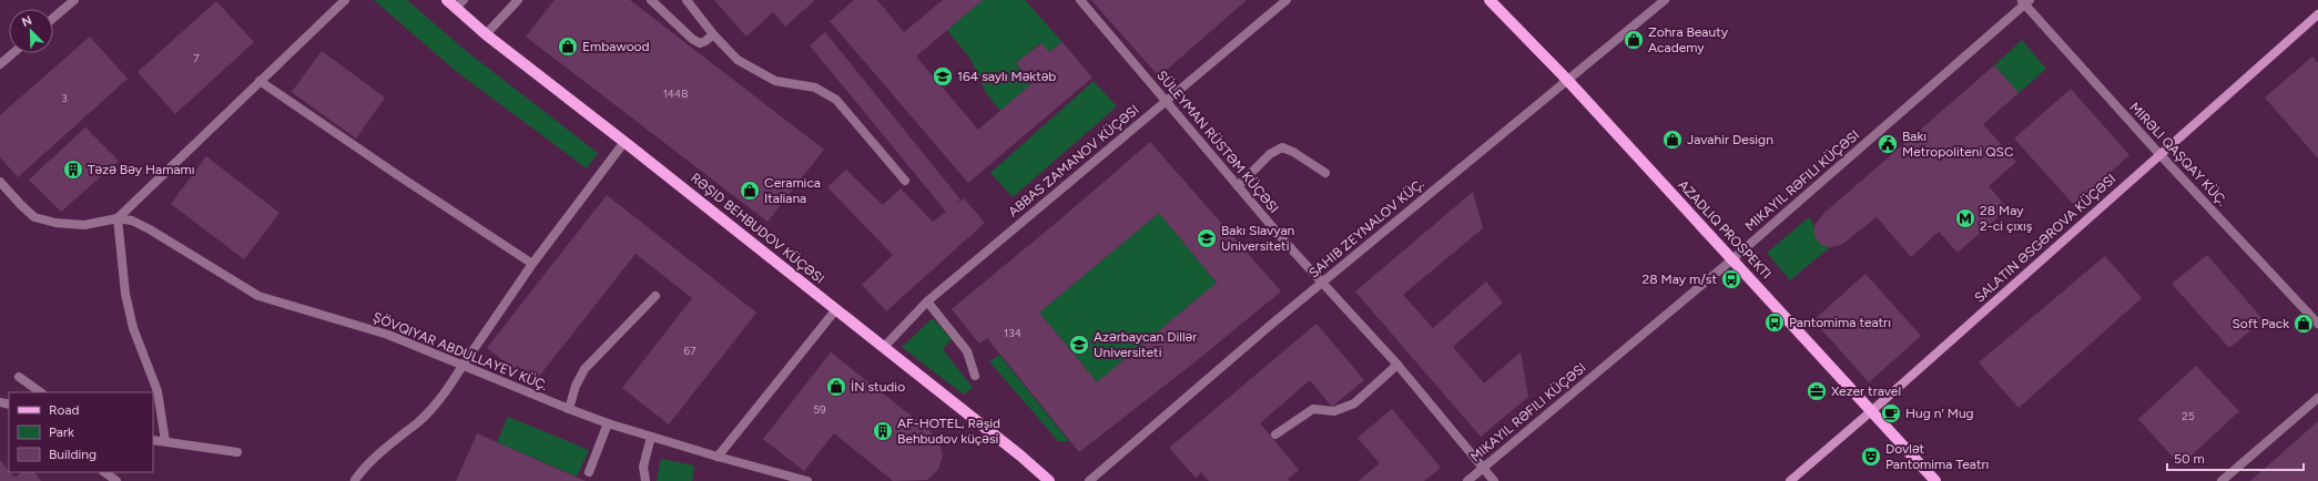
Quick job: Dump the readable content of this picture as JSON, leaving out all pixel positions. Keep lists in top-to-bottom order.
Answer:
{
  "streets": {
    "main road": ["RƏŞID BEHBUDOV KÜÇƏSI"],
    "street": [
      "SÜLEYMAN RÜSTƏM KÜÇƏSI",
      "MIRƏLI QAŞQAY KÜÇ.",
      "ABBAS ZAMANOV KÜÇƏSI",
      "SAHIB ZEYNALOV KÜÇ.",
      "ŞÖVQIYAR ABDULLAYEV KÜÇ."
    ]
  },
  "crossings": [
    ["SÜLEYMAN RÜSTƏM KÜÇƏSI", "ABBAS ZAMANOV KÜÇƏSI"],
    ["SÜLEYMAN RÜSTƏM KÜÇƏSI", "SAHIB ZEYNALOV KÜÇ."],
    ["ABBAS ZAMANOV KÜÇƏSI", "RƏŞID BEHBUDOV KÜÇƏSI"]
  ],
  "places": {
    "shop": [
      "Zohra Beauty Academy",
      "Embawood",
      "Javahir Design",
      "Ceramica Italiana",
      "Soft Pack",
      "İN studio"
    ],
    "school or university": ["164 saylı Məktəb", "Bakı Slavyan Universiteti", "Azərbaycan Dillər Universiteti"],
    "public building": ["Bakı Metropoliteni QSC"],
    "building": ["Təzə Bəy Hamamı", "AF-HOTEL, Rəşid Behbudov küçəsi"],
    "metro station": ["28 May 2-ci çıxış"],
    "bus stop": ["28 May m/st", "Pantomima teatrı"],
    "office": ["Xezer travel"],
    "cafe": ["Hug n' Mug"],
    "theatre": ["Dovlət Pantomima Teatrı"]
  },
  "house_numbers": [
    "7",
    "144B",
    "3",
    "134",
    "67",
    "59",
    "25"
  ],
  "legend": ["Road", "Park", "Building"],
  "scale_bar": "50 m",
  "north": "top left"
}
